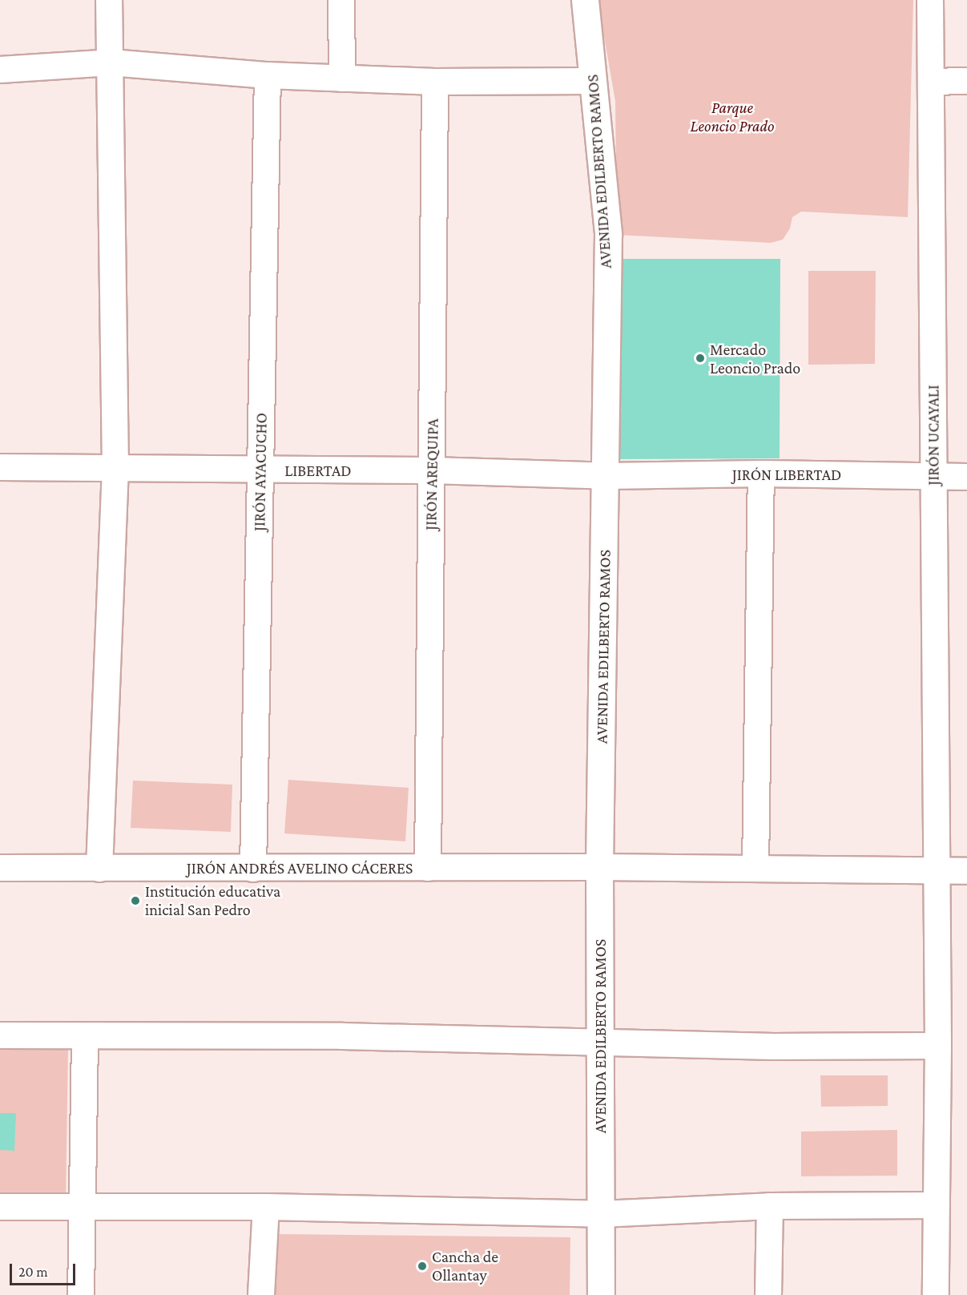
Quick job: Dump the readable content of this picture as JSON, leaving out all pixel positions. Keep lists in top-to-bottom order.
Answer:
{
  "streets": {
    "street": [
      "AVENIDA EDILBERTO RAMOS",
      "JIRÓN UCAYALI",
      "LIBERTAD",
      "JIRÓN AYACUCHO",
      "JIRÓN AREQUIPA",
      "JIRÓN LIBERTAD",
      "JIRÓN ANDRÉS AVELINO CÁCERES"
    ]
  },
  "crossings": [
    ["AVENIDA EDILBERTO RAMOS", "LIBERTAD"],
    ["AVENIDA EDILBERTO RAMOS", "JIRÓN LIBERTAD"],
    ["AVENIDA EDILBERTO RAMOS", "JIRÓN ANDRÉS AVELINO CÁCERES"],
    ["JIRÓN UCAYALI", "JIRÓN LIBERTAD"],
    ["JIRÓN UCAYALI", "JIRÓN ANDRÉS AVELINO CÁCERES"],
    ["LIBERTAD", "JIRÓN AYACUCHO"],
    ["LIBERTAD", "JIRÓN AREQUIPA"],
    ["LIBERTAD", "JIRÓN LIBERTAD"],
    ["JIRÓN AYACUCHO", "JIRÓN ANDRÉS AVELINO CÁCERES"],
    ["JIRÓN AREQUIPA", "JIRÓN ANDRÉS AVELINO CÁCERES"]
  ],
  "parks": ["Parque Leoncio Prado"],
  "places": ["Mercado Leoncio Prado", "Institución educativa inicial San Pedro", "Cancha de Ollantay"],
  "scale_bar": "20 m"
}
